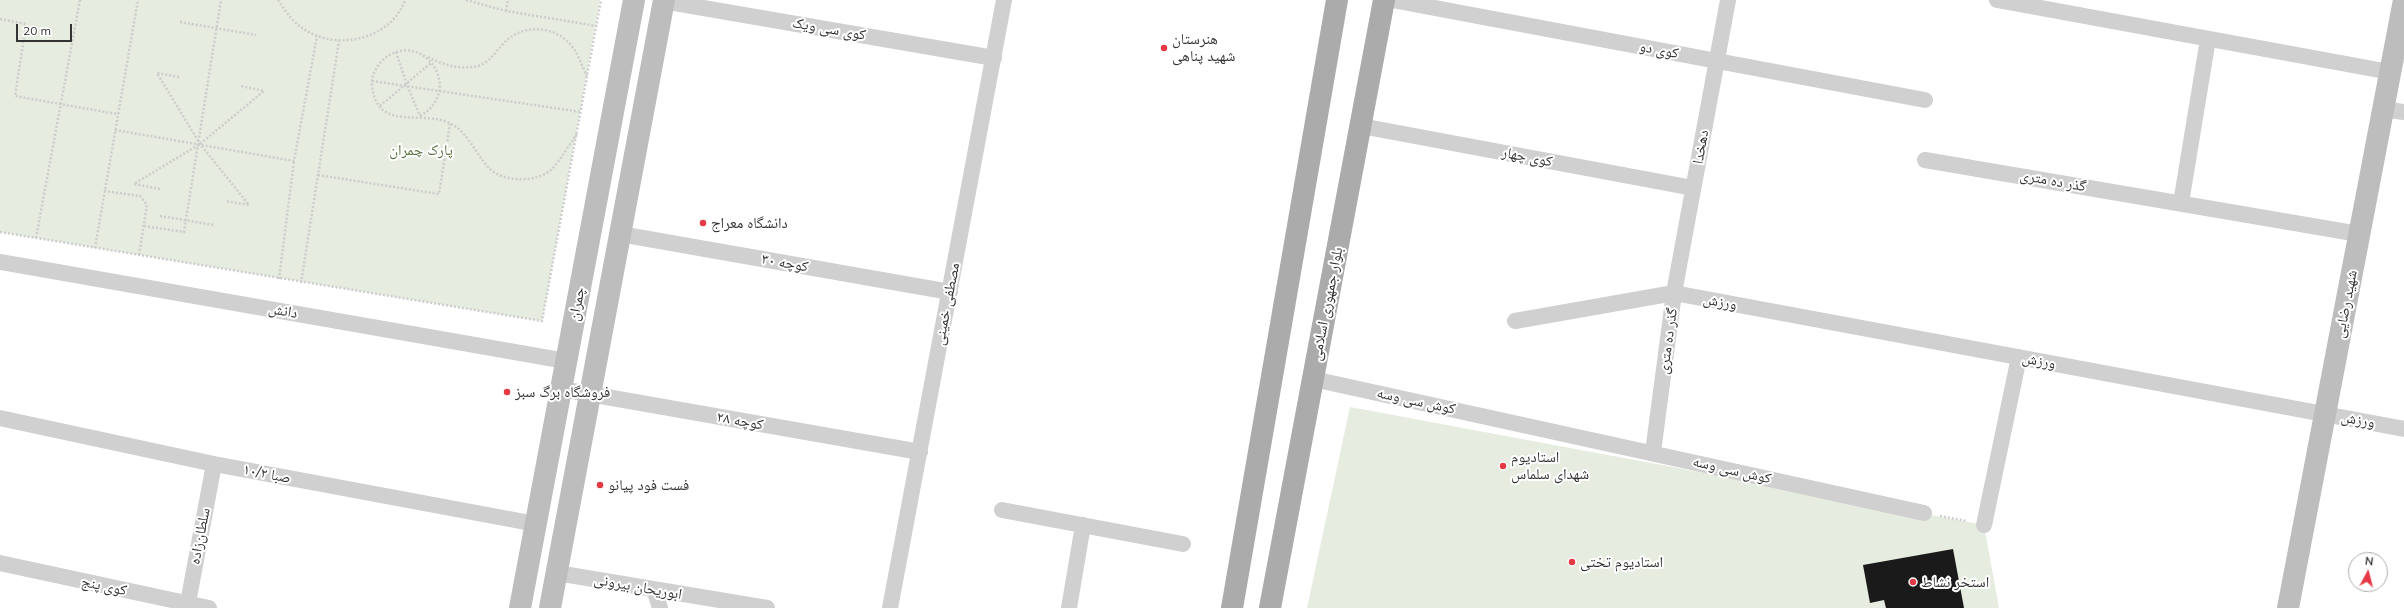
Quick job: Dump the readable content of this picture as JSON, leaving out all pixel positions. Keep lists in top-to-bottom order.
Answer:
{
  "streets": {
    "main road": ["بلوار جمهوری اسلامی"],
    "street": [
      "کوی سی ویک",
      "کوی دو",
      "دهخدا",
      "کوی چهار",
      "گذر ده متری",
      "کوچه ۳۰",
      "ورزش",
      "چمران",
      "مصطفی خمینی",
      "شهید رضایی",
      "دانش",
      "کوش سی وسه",
      "کوچه ۲۸",
      "صبا ۱۰/۲",
      "سلطان‌زاده",
      "کوی پنج",
      "ابوریحان بیرونی"
    ]
  },
  "crossings": [
    ["کوی سی ویک", "چمران"],
    ["کوی سی ویک", "مصطفی خمینی"],
    ["کوی دو", "دهخدا"],
    ["دهخدا", "کوی چهار"],
    ["دهخدا", "گذر ده متری"],
    ["دهخدا", "ورزش"],
    ["کوی چهار", "بلوار جمهوری اسلامی"],
    ["گذر ده متری", "ورزش"],
    ["گذر ده متری", "شهید رضایی"],
    ["گذر ده متری", "کوش سی وسه"],
    ["کوچه ۳۰", "چمران"],
    ["کوچه ۳۰", "مصطفی خمینی"],
    ["ورزش", "شهید رضایی"],
    ["چمران", "دانش"],
    ["چمران", "کوچه ۲۸"],
    ["چمران", "صبا ۱۰/۲"],
    ["چمران", "ابوریحان بیرونی"],
    ["مصطفی خمینی", "کوچه ۲۸"],
    ["بلوار جمهوری اسلامی", "کوش سی وسه"],
    ["صبا ۱۰/۲", "سلطان‌زاده"],
    ["سلطان‌زاده", "کوی پنج"]
  ],
  "parks": ["پارک چمران"],
  "places": [
    "هنرستان شهید پناهی",
    "دانشگاه معراج",
    "فروشگاه برگ سبز",
    "استادیوم شهدای سلماس",
    "فست فود پیانو",
    "استادیوم تختی",
    "استخر نشاط"
  ],
  "scale_bar": "20 m",
  "north": "top"
}
